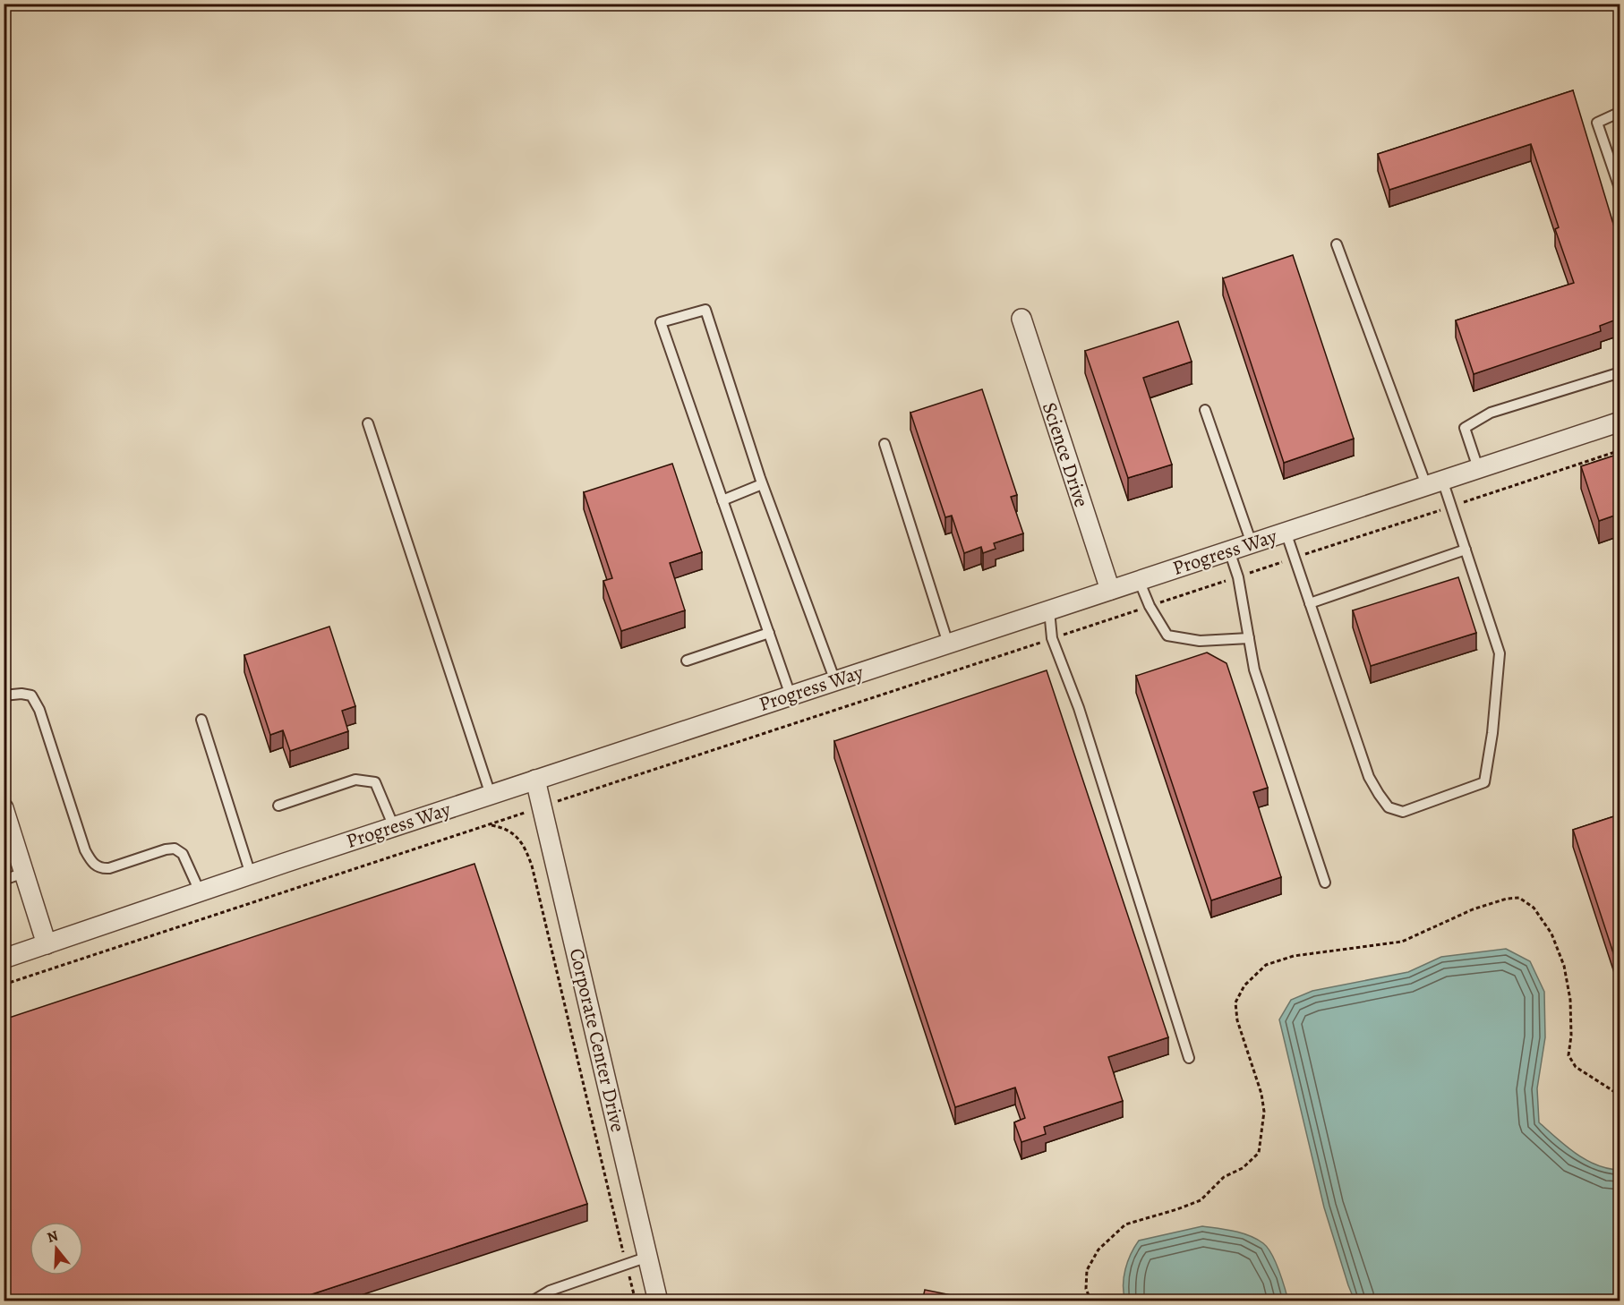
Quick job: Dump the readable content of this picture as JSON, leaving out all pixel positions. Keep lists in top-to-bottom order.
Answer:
{
  "streets": {
    "street": ["Science Drive", "Progress Way", "Corporate Center Drive"]
  },
  "crossings": [
    ["Science Drive", "Progress Way"],
    ["Progress Way", "Corporate Center Drive"]
  ],
  "north": "top"
}
